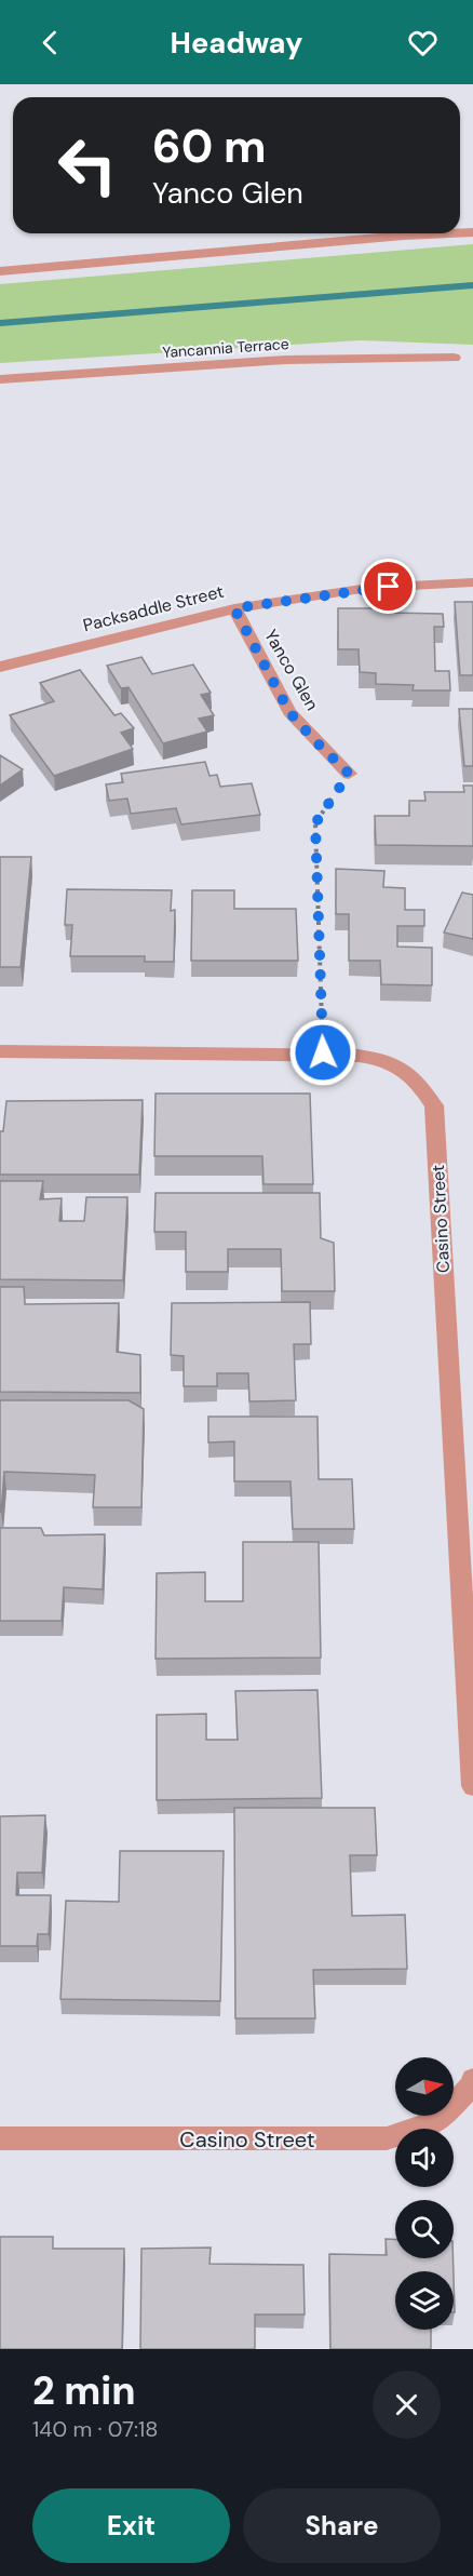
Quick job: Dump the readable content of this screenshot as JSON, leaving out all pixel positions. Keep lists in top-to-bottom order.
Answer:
{
  "streets": {
    "street": [
      "Yancannia Terrace",
      "Packsaddle Street",
      "Yanco Glen",
      "Casino Street"
    ]
  },
  "crossings": [
    ["Packsaddle Street", "Yanco Glen"]
  ],
  "north": "right",
  "page": {
    "header": "Headway",
    "turn": ["60 m", "Yanco Glen"],
    "heading": ["2 min", "140 m · 07:18"],
    "buttons": ["Exit", "Share"]
  }
}
